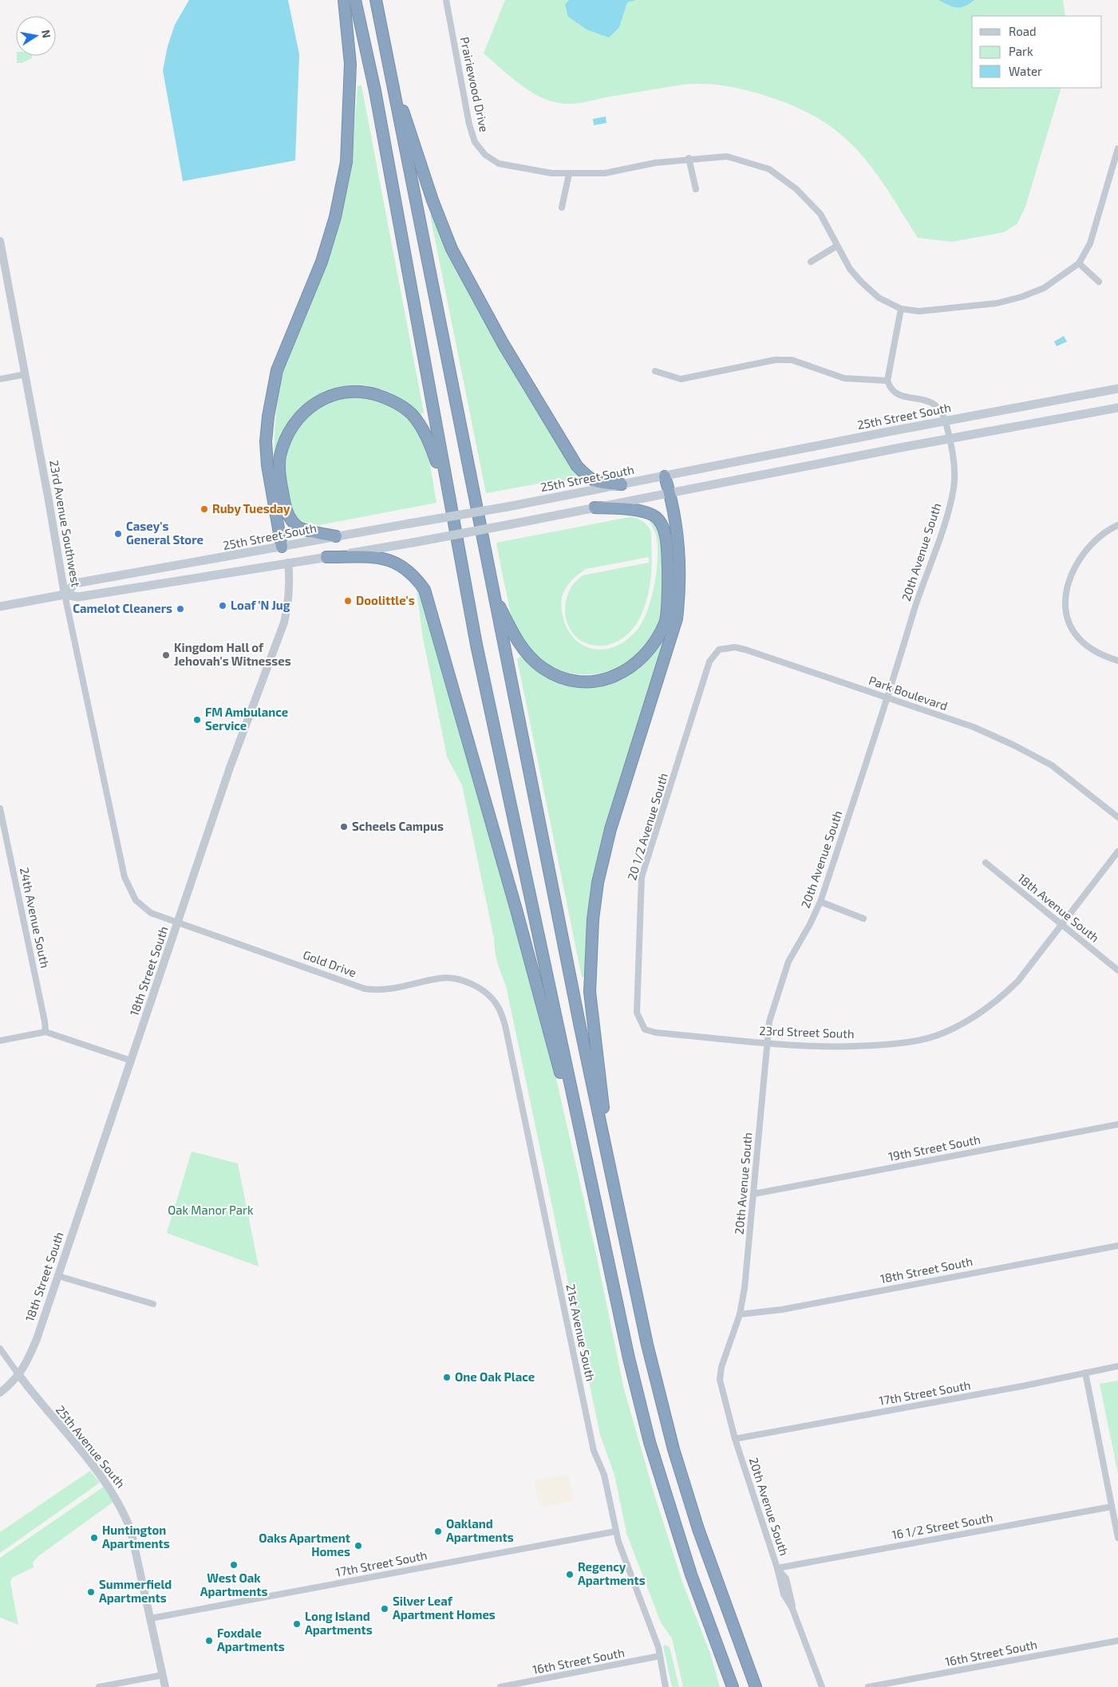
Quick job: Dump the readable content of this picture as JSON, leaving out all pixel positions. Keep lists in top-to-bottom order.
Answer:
{
  "streets": {
    "main road": ["25th Street South", "18th Street South"],
    "street": [
      "Prairiewood Drive",
      "23rd Avenue Southwest",
      "20th Avenue South",
      "Park Boulevard",
      "20 1/2 Avenue South",
      "18th Avenue South",
      "24th Avenue South",
      "Gold Drive",
      "23rd Street South",
      "19th Street South",
      "21st Avenue South",
      "17th Street South",
      "25th Avenue South",
      "16 1/2 Street South",
      "16th Street South"
    ]
  },
  "crossings": [
    ["25th Street South", "23rd Avenue Southwest"],
    ["25th Street South", "20th Avenue South"],
    ["25th Street South", "18th Street South"],
    ["23rd Avenue Southwest", "Gold Drive"],
    ["23rd Avenue Southwest", "18th Street South"],
    ["20th Avenue South", "Park Boulevard"],
    ["20th Avenue South", "18th Street South"],
    ["20th Avenue South", "23rd Street South"],
    ["20th Avenue South", "19th Street South"],
    ["20th Avenue South", "17th Street South"],
    ["20th Avenue South", "16 1/2 Street South"],
    ["Park Boulevard", "20 1/2 Avenue South"],
    ["20 1/2 Avenue South", "23rd Street South"],
    ["18th Avenue South", "23rd Street South"],
    ["Gold Drive", "18th Street South"],
    ["Gold Drive", "21st Avenue South"],
    ["18th Street South", "25th Avenue South"],
    ["21st Avenue South", "17th Street South"],
    ["21st Avenue South", "16th Street South"],
    ["17th Street South", "25th Avenue South"]
  ],
  "parks": ["Oak Manor Park"],
  "places": [
    "Ruby Tuesday",
    "Casey's General Store",
    "Doolittle's",
    "Loaf 'N Jug",
    "Camelot Cleaners",
    "Kingdom Hall of Jehovah's Witnesses",
    "FM Ambulance Service",
    "Scheels Campus",
    "One Oak Place",
    "Oakland Apartments",
    "Huntington Apartments",
    "Oaks Apartment Homes",
    "West Oak Apartments",
    "Regency Apartments",
    "Summerfield Apartments",
    "Silver Leaf Apartment Homes",
    "Long Island Apartments",
    "Foxdale Apartments"
  ],
  "legend": ["Road", "Park", "Water"],
  "north": "right"
}
